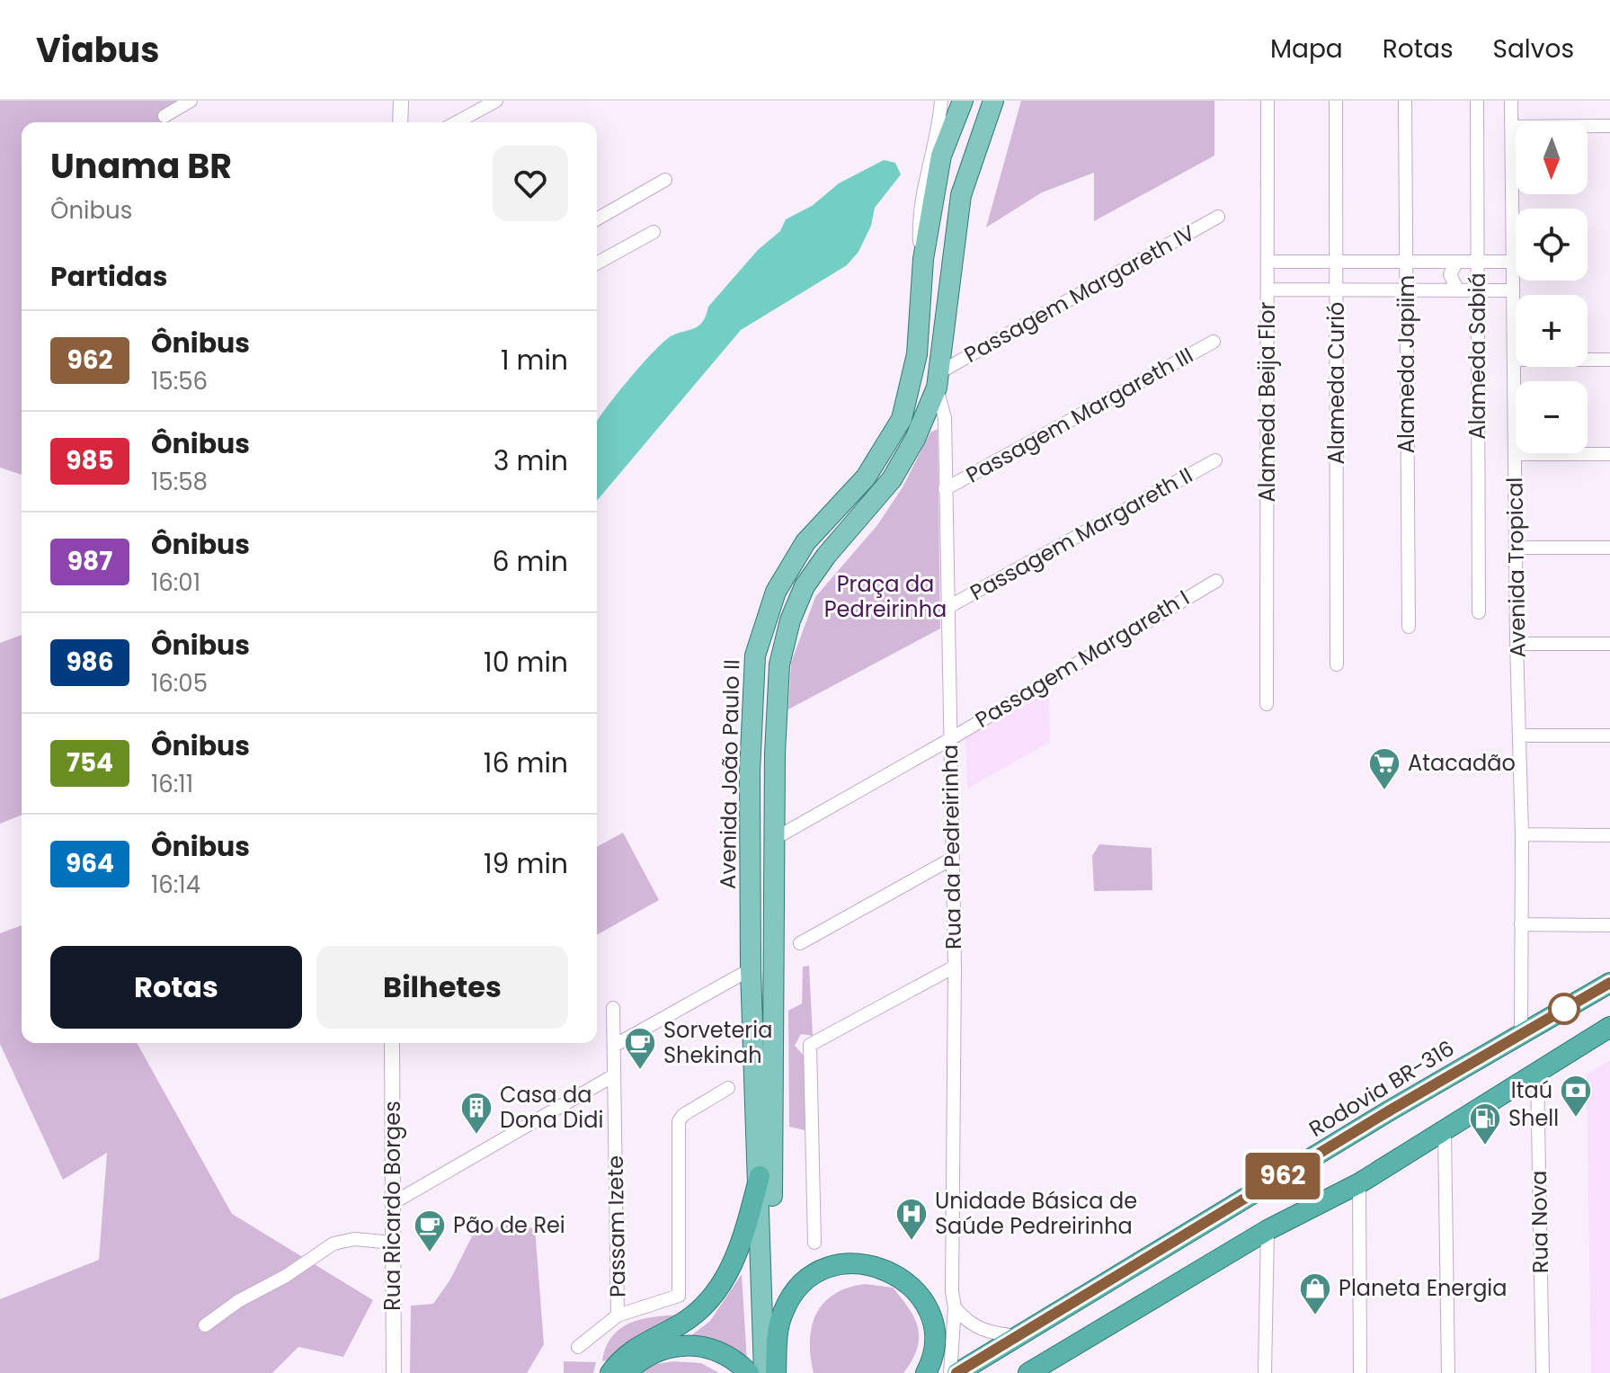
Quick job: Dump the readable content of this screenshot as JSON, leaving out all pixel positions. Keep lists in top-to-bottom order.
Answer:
{
  "streets": {
    "highway": ["Rodovia BR-316"],
    "main road": ["Avenida João Paulo II"],
    "street": [
      "Passagem Margareth IV",
      "Alameda Sabiá",
      "Alameda Japiim",
      "Alameda Curió",
      "Alameda Beija Flor",
      "Passagem Margareth III",
      "Passagem Margareth II",
      "Avenida Tropical",
      "Passagem Margareth I",
      "Rua da Pedreirinha",
      "Rua Ricardo Borges",
      "Rua Nova",
      "Passam Izete"
    ]
  },
  "crossings": [
    ["Passagem Margareth IV", "Avenida João Paulo II"],
    ["Passagem Margareth IV", "Rua da Pedreirinha"],
    ["Passagem Margareth III", "Rua da Pedreirinha"],
    ["Passagem Margareth II", "Rua da Pedreirinha"],
    ["Avenida Tropical", "Rodovia BR-316"],
    ["Passagem Margareth I", "Avenida João Paulo II"],
    ["Passagem Margareth I", "Rua da Pedreirinha"],
    ["Avenida João Paulo II", "Rua da Pedreirinha"]
  ],
  "parks": ["Praça da Pedreirinha"],
  "places": {
    "supermarket": ["Atacadão"],
    "cafe": ["Sorveteria Shekinah", "Pão de Rei"],
    "bank": ["Itaú"],
    "building": ["Casa da Dona Didi"],
    "fuel station": ["Shell"],
    "hospital": ["Unidade Básica de Saúde Pedreirinha"],
    "shop": ["Planeta Energia"]
  },
  "lines": ["bus line 962"],
  "north": "bottom",
  "page": {
    "header": "Viabus",
    "nav": ["Mapa", "Rotas", "Salvos"],
    "on_map": "962",
    "map_buttons": ["+", "−"],
    "heading": [
      ["Unama BR", "Ônibus"],
      "Partidas"
    ],
    "list": [
      {
        "mark": "962",
        "name": "Ônibus",
        "note": "15:56",
        "value": "1 min"
      },
      {
        "mark": "985",
        "name": "Ônibus",
        "note": "15:58",
        "value": "3 min"
      },
      {
        "mark": "987",
        "name": "Ônibus",
        "note": "16:01",
        "value": "6 min"
      },
      {
        "mark": "986",
        "name": "Ônibus",
        "note": "16:05",
        "value": "10 min"
      },
      {
        "mark": "754",
        "name": "Ônibus",
        "note": "16:11",
        "value": "16 min"
      },
      {
        "mark": "964",
        "name": "Ônibus",
        "note": "16:14",
        "value": "19 min"
      }
    ],
    "buttons": ["Rotas", "Bilhetes"]
  }
}
